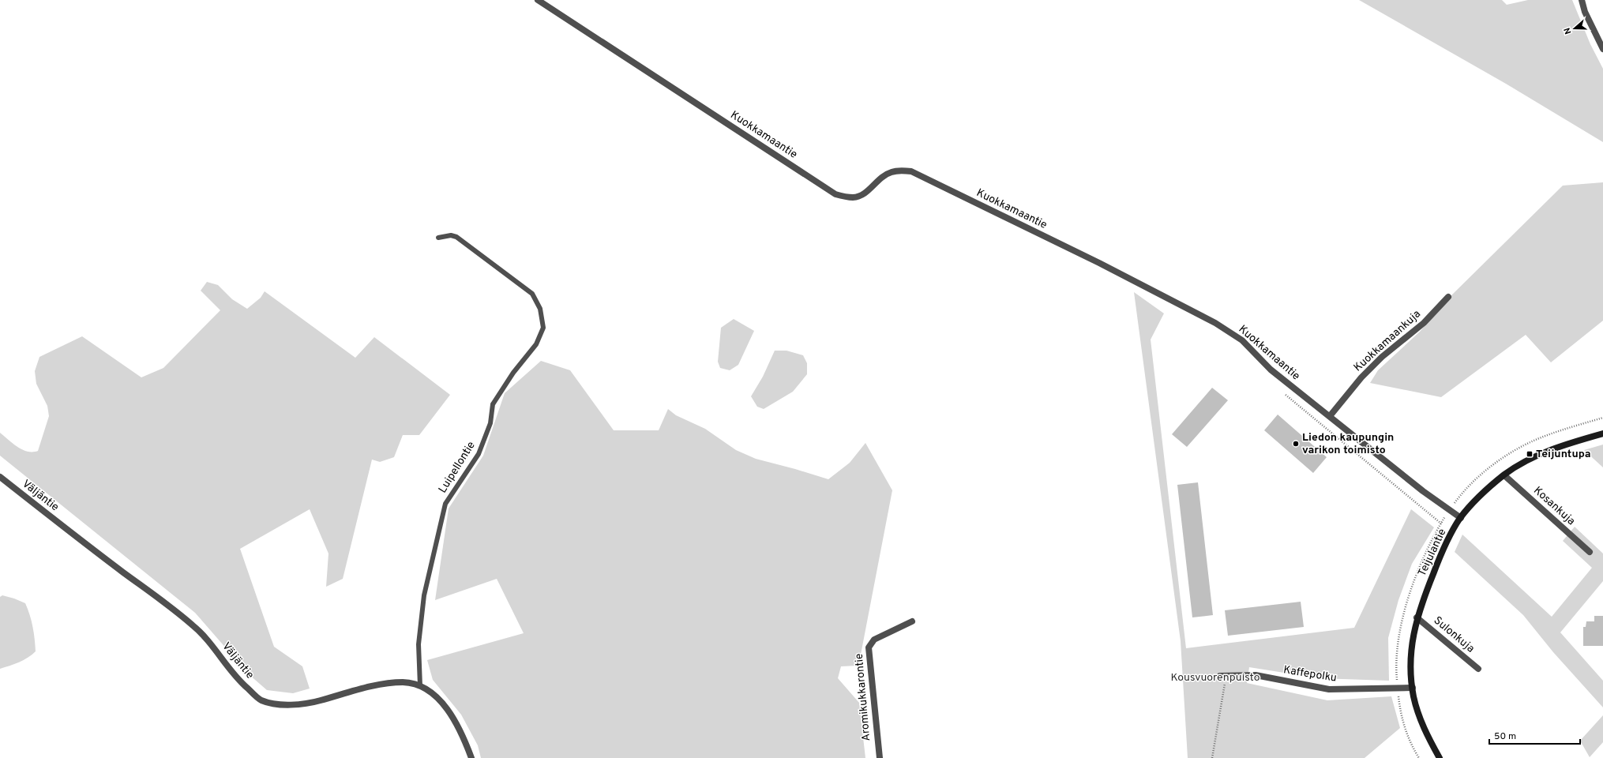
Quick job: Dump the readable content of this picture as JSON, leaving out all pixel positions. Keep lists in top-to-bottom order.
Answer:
{
  "streets": {
    "street": [
      "Kuokkamaantie",
      "Kuokkamaankuja",
      "Väljäntie",
      "Kosankuja",
      "Teijulantie",
      "Sulonkuja",
      "Kaffepolku",
      "Aromikukkarontie"
    ],
    "lane": ["Luipellontie"]
  },
  "crossings": [
    ["Kuokkamaantie", "Kuokkamaankuja"],
    ["Kuokkamaantie", "Teijulantie"],
    ["Luipellontie", "Väljäntie"],
    ["Kosankuja", "Teijulantie"],
    ["Teijulantie", "Sulonkuja"],
    ["Teijulantie", "Kaffepolku"]
  ],
  "parks": ["Kousvuorenpuisto"],
  "places": {
    "other": ["Liedon kaupungin varikon toimisto"],
    "transit": ["Teijuntupa"]
  },
  "scale_bar": "50 m",
  "north": "left"
}
